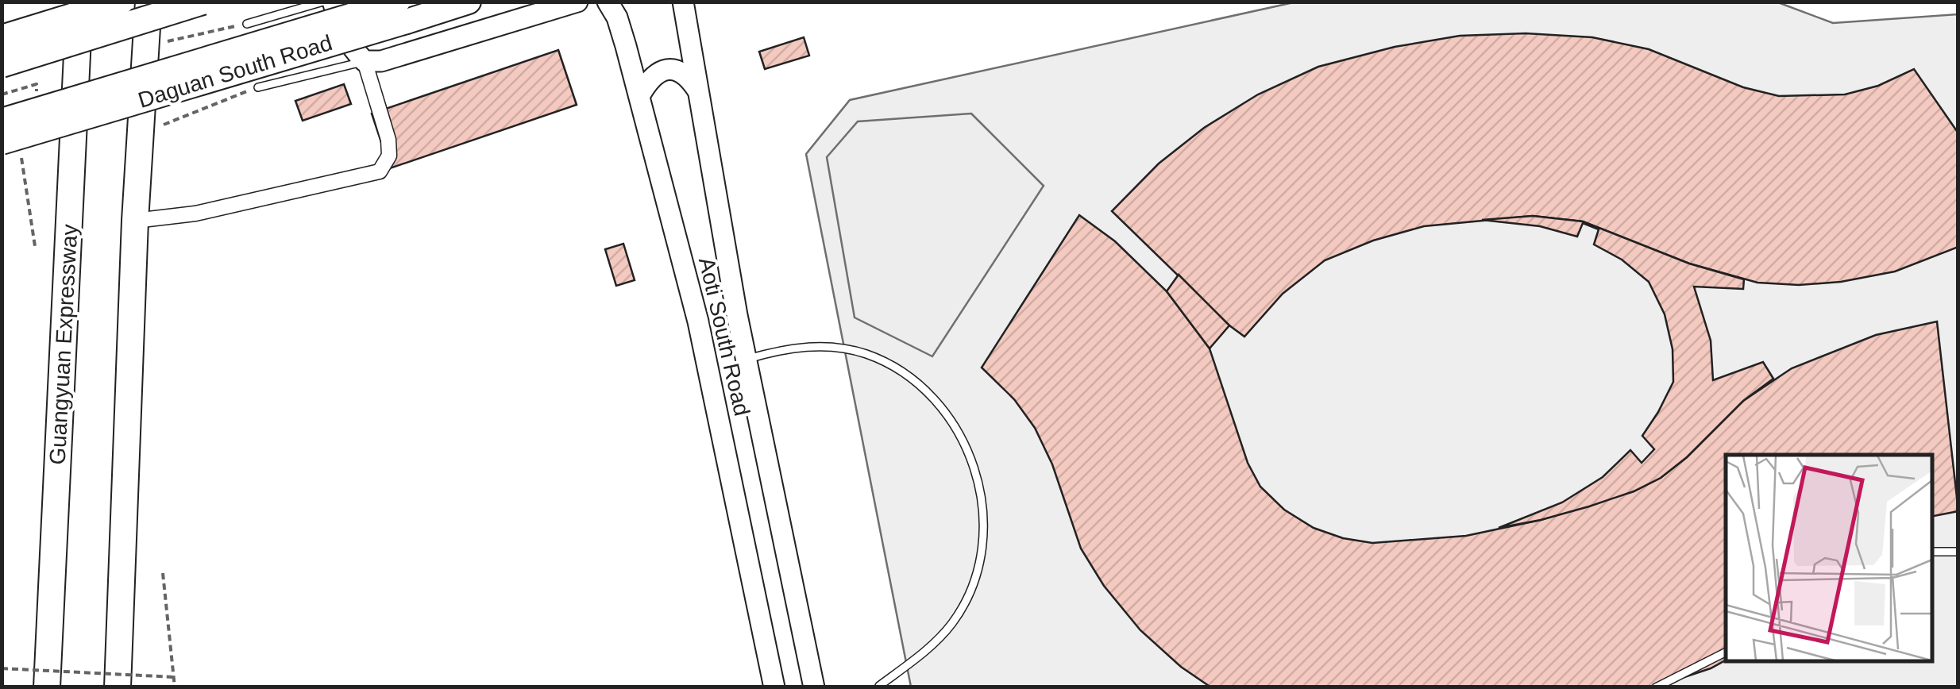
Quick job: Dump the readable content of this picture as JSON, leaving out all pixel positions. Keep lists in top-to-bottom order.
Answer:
{
  "streets": {
    "highway": ["Guangyuan Expressway"],
    "main road": ["Daguan South Road"],
    "street": ["Aoti South Road"]
  }
}
